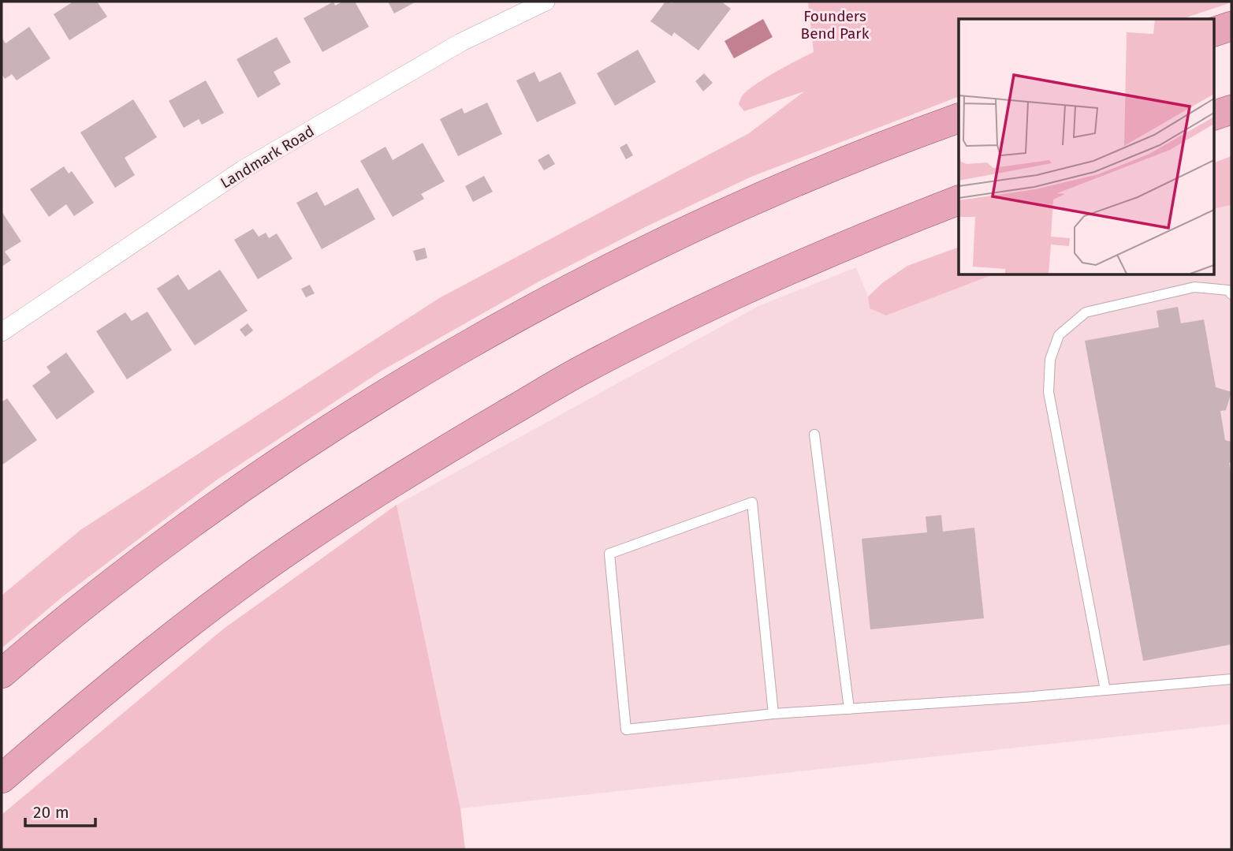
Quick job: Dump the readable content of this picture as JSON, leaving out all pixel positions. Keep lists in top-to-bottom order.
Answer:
{
  "streets": {
    "street": ["Landmark Road"]
  },
  "parks": ["Founders Bend Park"],
  "scale_bar": "20 m"
}
